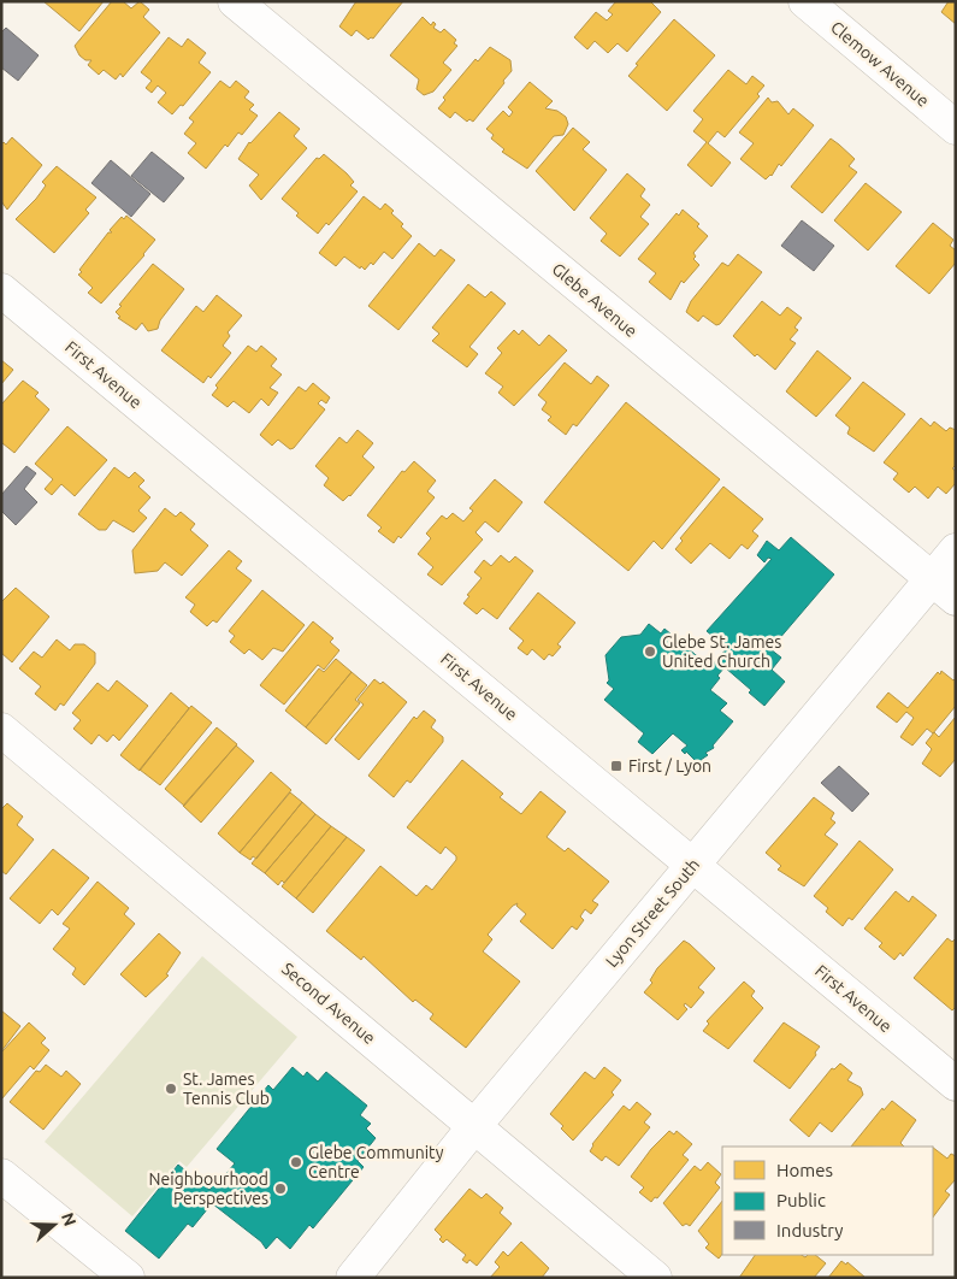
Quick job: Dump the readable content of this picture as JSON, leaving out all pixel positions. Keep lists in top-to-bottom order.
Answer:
{
  "streets": {
    "street": [
      "Clemow Avenue",
      "Glebe Avenue",
      "First Avenue",
      "Lyon Street South",
      "Second Avenue"
    ]
  },
  "crossings": [
    ["Glebe Avenue", "Lyon Street South"],
    ["First Avenue", "Lyon Street South"],
    ["Lyon Street South", "Second Avenue"]
  ],
  "places": {
    "other": [
      "Glebe St. James United Church",
      "St. James Tennis Club",
      "Glebe Community Centre",
      "Neighbourhood Perspectives"
    ],
    "transit": ["First / Lyon"]
  },
  "legend": ["Homes", "Public", "Industry"],
  "north": "right"
}
